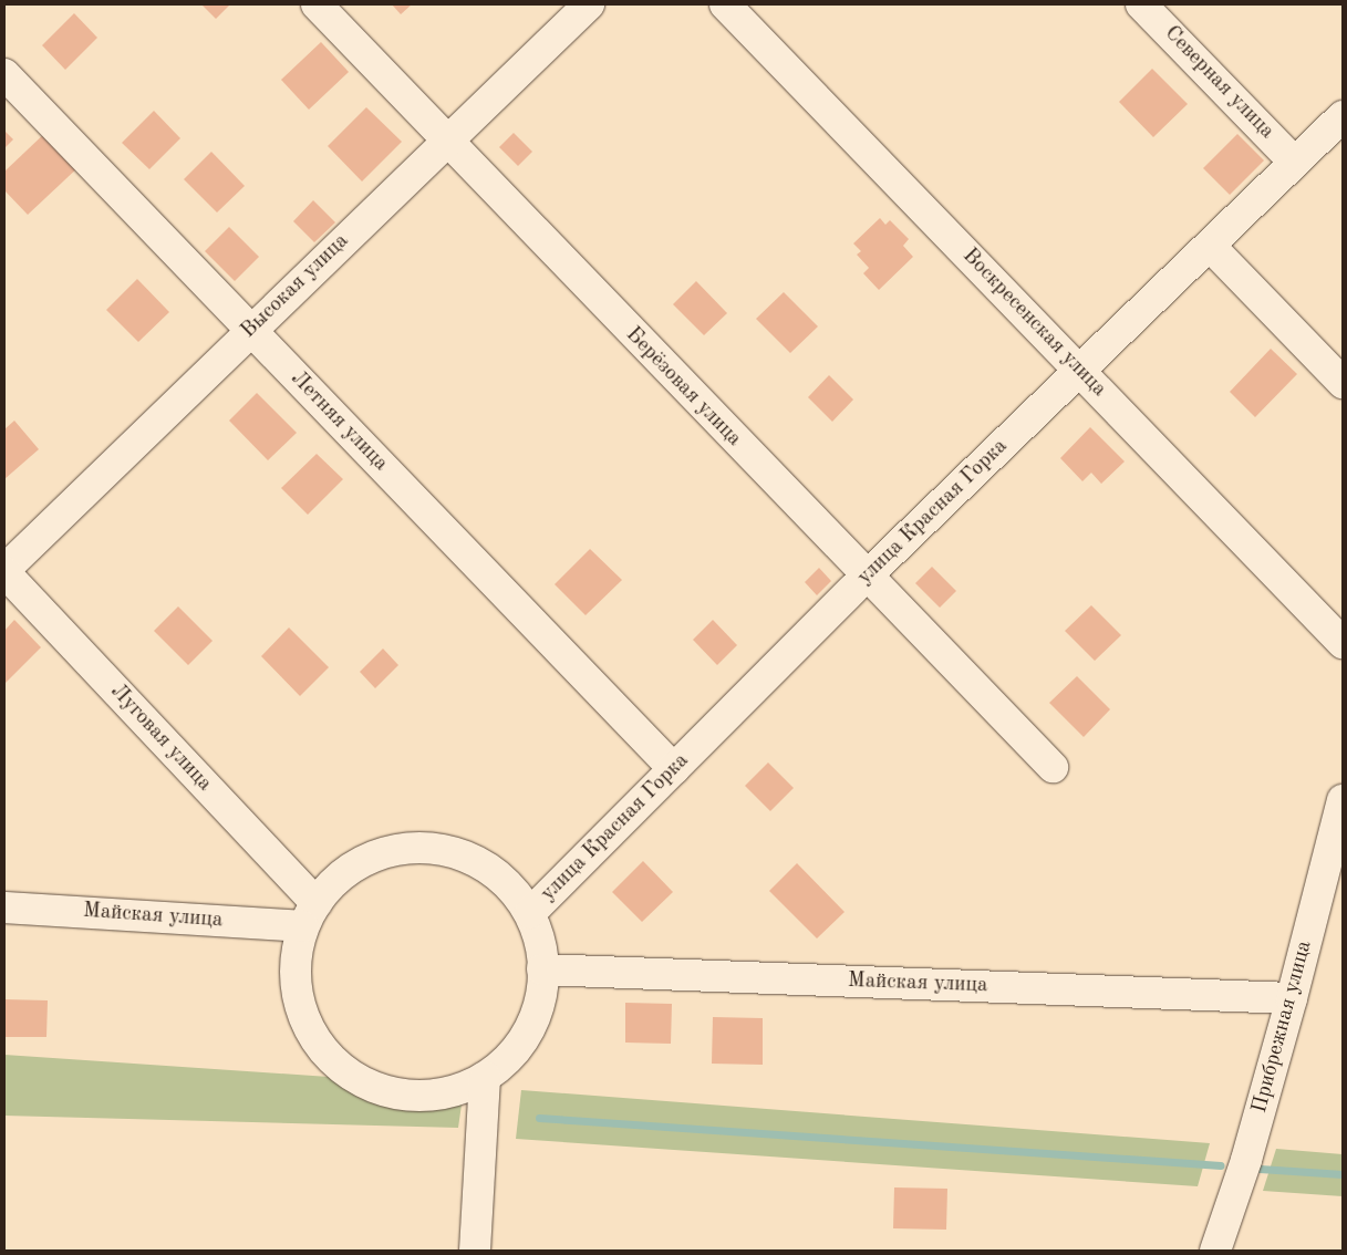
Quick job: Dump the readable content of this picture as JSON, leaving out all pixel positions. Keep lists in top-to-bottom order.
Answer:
{
  "streets": {
    "street": [
      "Северная улица",
      "Высокая улица",
      "Воскресенская улица",
      "Берёзовая улица",
      "Летняя улица",
      "улица Красная Горка",
      "Луговая улица",
      "Майская улица",
      "Прибрежная улица"
    ]
  },
  "crossings": [
    ["Северная улица", "улица Красная Горка"],
    ["Высокая улица", "Берёзовая улица"],
    ["Высокая улица", "Летняя улица"],
    ["Высокая улица", "Луговая улица"],
    ["Воскресенская улица", "улица Красная Горка"],
    ["Берёзовая улица", "улица Красная Горка"],
    ["Летняя улица", "улица Красная Горка"],
    ["Луговая улица", "Майская улица"],
    ["Майская улица", "Прибрежная улица"]
  ]
}
